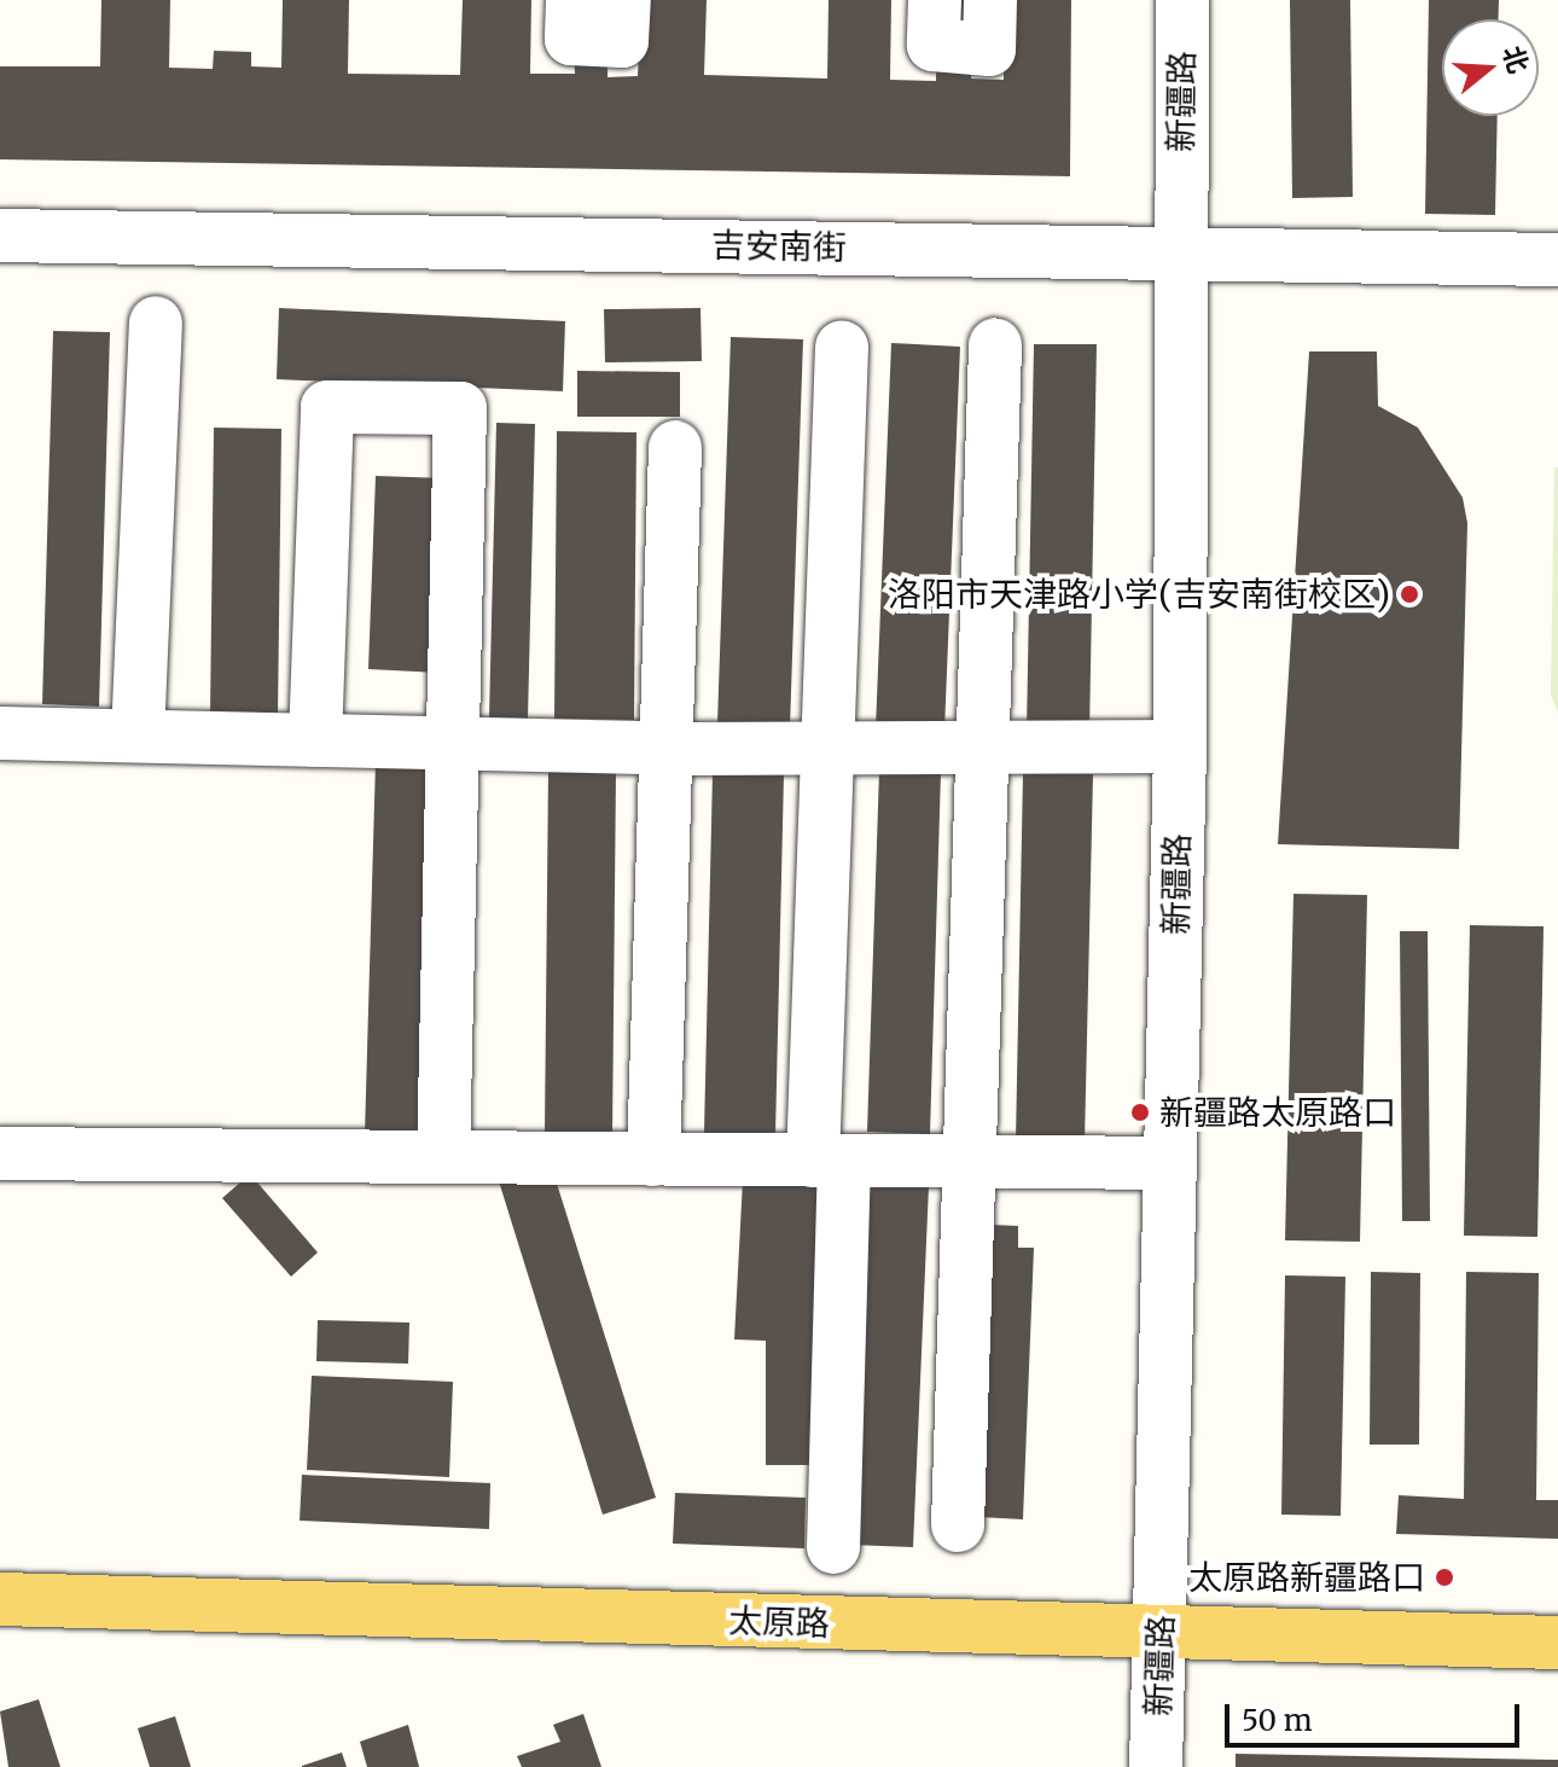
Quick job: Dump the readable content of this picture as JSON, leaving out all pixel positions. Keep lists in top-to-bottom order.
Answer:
{
  "streets": {
    "main road": ["太原路"],
    "street": ["新疆路", "吉安南街"]
  },
  "crossings": [
    ["新疆路", "吉安南街"],
    ["新疆路", "太原路"]
  ],
  "places": ["洛阳市天津路小学(吉安南街校区)", "新疆路太原路口", "太原路新疆路口"],
  "scale_bar": "50 m",
  "north": "right"
}
